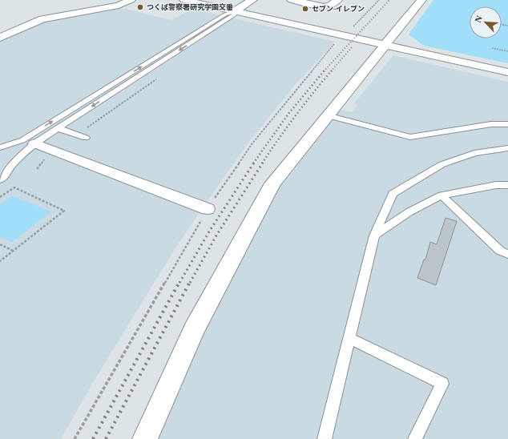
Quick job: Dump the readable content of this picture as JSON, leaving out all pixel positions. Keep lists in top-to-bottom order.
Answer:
{
  "places": ["つくば警察署研究学園交番", "セブン-イレブン"],
  "north": "top left"
}
